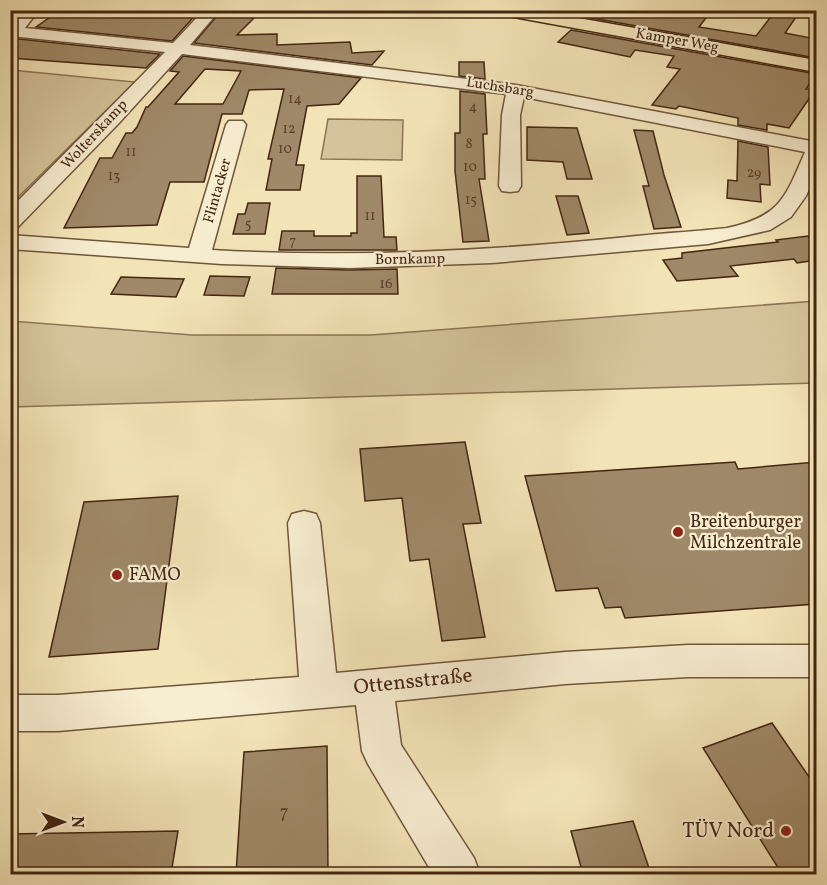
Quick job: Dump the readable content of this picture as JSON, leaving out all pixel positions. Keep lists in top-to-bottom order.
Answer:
{
  "streets": {
    "main road": ["Kamper Weg"],
    "street": [
      "Luchsbarg",
      "Wolterskamp",
      "Flintacker",
      "Bornkamp",
      "Ottensstraße"
    ]
  },
  "crossings": [
    ["Luchsbarg", "Wolterskamp"],
    ["Luchsbarg", "Bornkamp"],
    ["Flintacker", "Bornkamp"]
  ],
  "places": ["Breitenburger Milchzentrale", "FAMO", "TÜV Nord"],
  "house_numbers": [
    "14",
    "4",
    "12",
    "8",
    "10",
    "11",
    "10",
    "29",
    "13",
    "15",
    "11",
    "5",
    "7",
    "16",
    "7"
  ],
  "north": "right"
}
